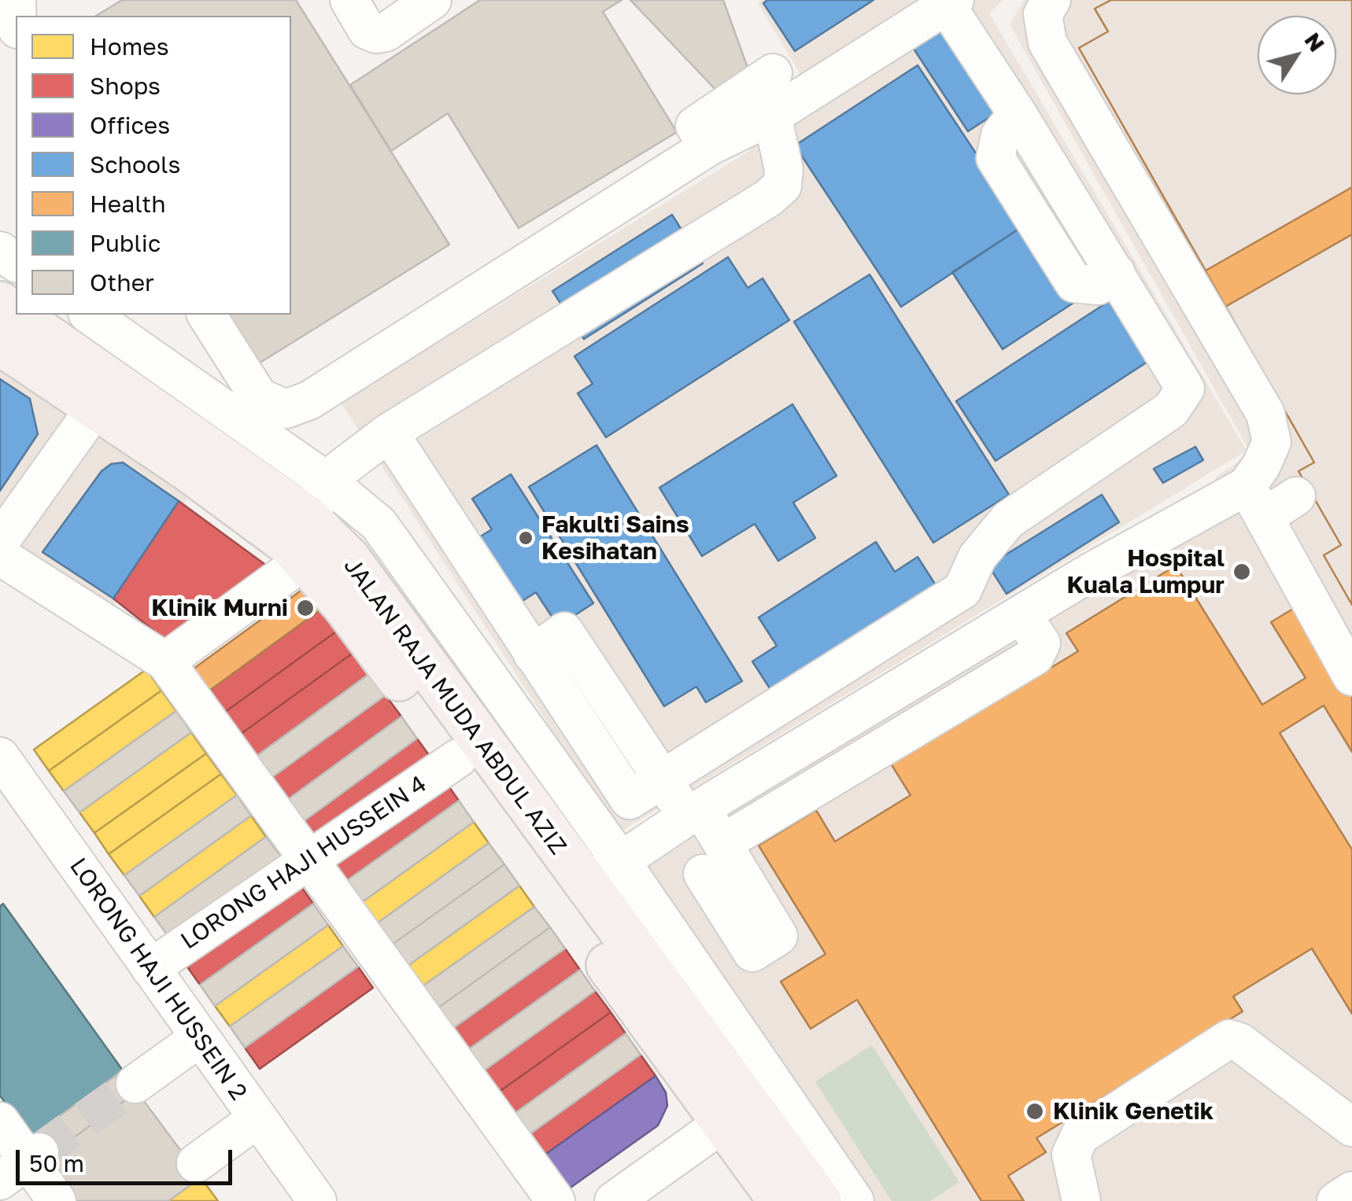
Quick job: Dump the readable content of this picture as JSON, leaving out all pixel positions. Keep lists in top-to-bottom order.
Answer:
{
  "streets": {
    "main road": ["JALAN RAJA MUDA ABDUL AZIZ"],
    "street": ["LORONG HAJI HUSSEIN 4", "LORONG HAJI HUSSEIN 2"]
  },
  "crossings": [
    ["JALAN RAJA MUDA ABDUL AZIZ", "LORONG HAJI HUSSEIN 4"],
    ["LORONG HAJI HUSSEIN 4", "LORONG HAJI HUSSEIN 2"]
  ],
  "places": [
    "Fakulti Sains Kesihatan",
    "Hospital Kuala Lumpur",
    "Klinik Murni",
    "Klinik Genetik"
  ],
  "legend": [
    "Homes",
    "Shops",
    "Offices",
    "Schools",
    "Health",
    "Public",
    "Other"
  ],
  "scale_bar": "50 m",
  "north": "top right"
}
